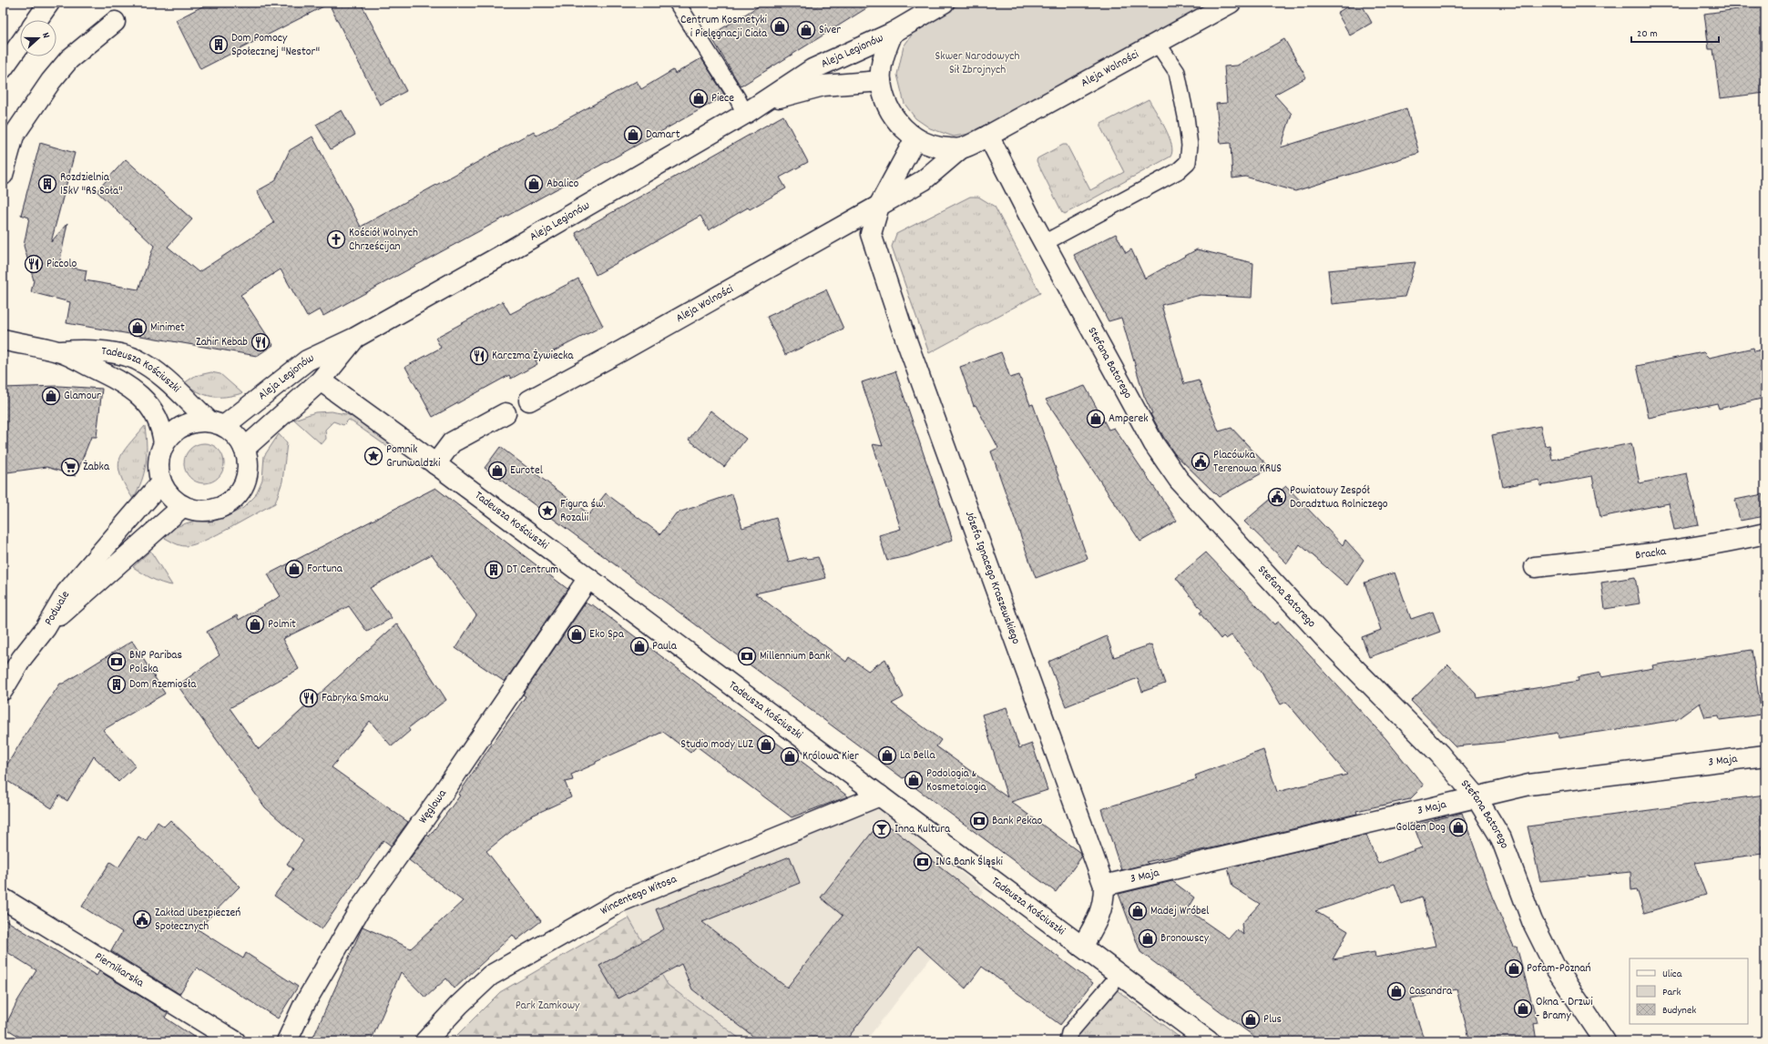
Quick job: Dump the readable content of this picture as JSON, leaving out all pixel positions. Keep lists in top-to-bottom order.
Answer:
{
  "streets": {
    "street": [
      "Aleja Legionów",
      "Aleja Wolności",
      "Stefana Batorego",
      "Tadeusza Kościuszki",
      "Bracka",
      "Józefa Ignacego Kraszewskiego",
      "Podwale",
      "3 Maja",
      "Węglowa",
      "Wincentego Witosa",
      "Piernikarska"
    ]
  },
  "crossings": [
    ["Aleja Legionów", "Tadeusza Kościuszki"],
    ["Aleja Legionów", "Podwale"],
    ["Aleja Wolności", "Stefana Batorego"],
    ["Aleja Wolności", "Józefa Ignacego Kraszewskiego"],
    ["Stefana Batorego", "3 Maja"],
    ["Tadeusza Kościuszki", "Józefa Ignacego Kraszewskiego"],
    ["Tadeusza Kościuszki", "Podwale"],
    ["Tadeusza Kościuszki", "Węglowa"],
    ["Tadeusza Kościuszki", "Wincentego Witosa"],
    ["Józefa Ignacego Kraszewskiego", "3 Maja"]
  ],
  "parks": ["Skwer Narodowych Sił Zbrojnych", "Park Zamkowy"],
  "places": {
    "shop": [
      "Centrum Kosmetyki i Pielęgnacji Ciała",
      "Siver",
      "Piece",
      "Damart",
      "Abalico",
      "Minimet",
      "Glamour",
      "Amperek",
      "Eurotel",
      "Fortuna",
      "Polmit",
      "Eko Spa",
      "Paula",
      "Studio mody LUZ",
      "La Bella",
      "Królowa Kier",
      "Podologia & Kosmetologia",
      "Golden Dog",
      "Madej Wróbel",
      "Bronowscy",
      "Pofam-Poznań",
      "Casandra",
      "Okna - Drzwi - Bramy",
      "Plus"
    ],
    "building": [
      "Dom Pomocy Społecznej \"Nestor\"",
      "Rozdzielnia 15kV \"RS Soła\"",
      "DT Centrum",
      "Dom Rzemiosła"
    ],
    "church": ["Kościół Wolnych Chrześcijan"],
    "restaurant": [
      "Piccolo",
      "Zahir Kebab",
      "Karczma Żywiecka",
      "Fabryka Smaku"
    ],
    "place": ["Pomnik Grunwaldzki", "Figura św. Rozalii"],
    "public building": ["Placówka Terenowa KRUS", "Powiatowy Zespół Doradztwa Rolniczego", "Zakład Ubezpieczeń Społecznych"],
    "supermarket": ["Żabka"],
    "bank": [
      "Millennium Bank",
      "BNP Paribas Polska",
      "Bank Pekao",
      "ING Bank Śląski"
    ],
    "bar": ["Inna Kultura"]
  },
  "legend": ["Ulica", "Park", "Budynek"],
  "scale_bar": "20 m",
  "north": "right"
}
